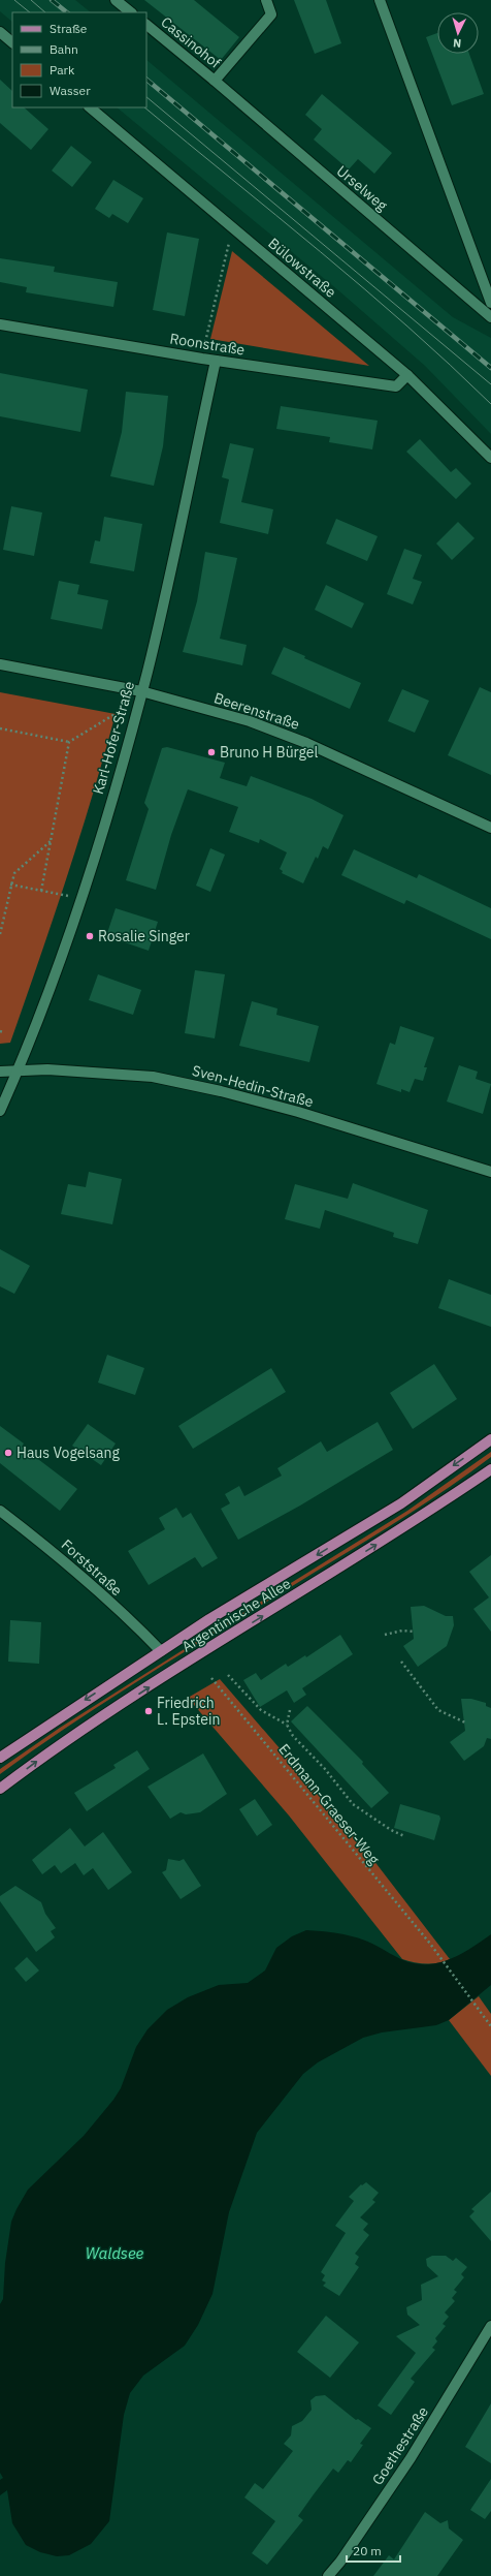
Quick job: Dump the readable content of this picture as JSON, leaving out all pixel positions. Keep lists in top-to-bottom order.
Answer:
{
  "streets": {
    "main road": ["Argentinische Allee"],
    "street": [
      "Cassinohof",
      "Urselweg",
      "Bülowstraße",
      "Roonstraße",
      "Beerenstraße",
      "Karl-Hofer-Straße",
      "Sven-Hedin-Straße",
      "Forststraße",
      "Goethestraße"
    ],
    "path": ["Erdmann-Graeser-Weg"]
  },
  "crossings": [
    ["Cassinohof", "Urselweg"],
    ["Bülowstraße", "Roonstraße"],
    ["Roonstraße", "Karl-Hofer-Straße"],
    ["Beerenstraße", "Karl-Hofer-Straße"],
    ["Karl-Hofer-Straße", "Sven-Hedin-Straße"],
    ["Forststraße", "Argentinische Allee"]
  ],
  "water": ["Waldsee"],
  "places": [
    "Bruno H Bürgel",
    "Rosalie Singer",
    "Haus Vogelsang",
    "Friedrich L. Epstein"
  ],
  "legend": [
    "Straße",
    "Bahn",
    "Park",
    "Wasser"
  ],
  "scale_bar": "20 m",
  "north": "bottom"
}
